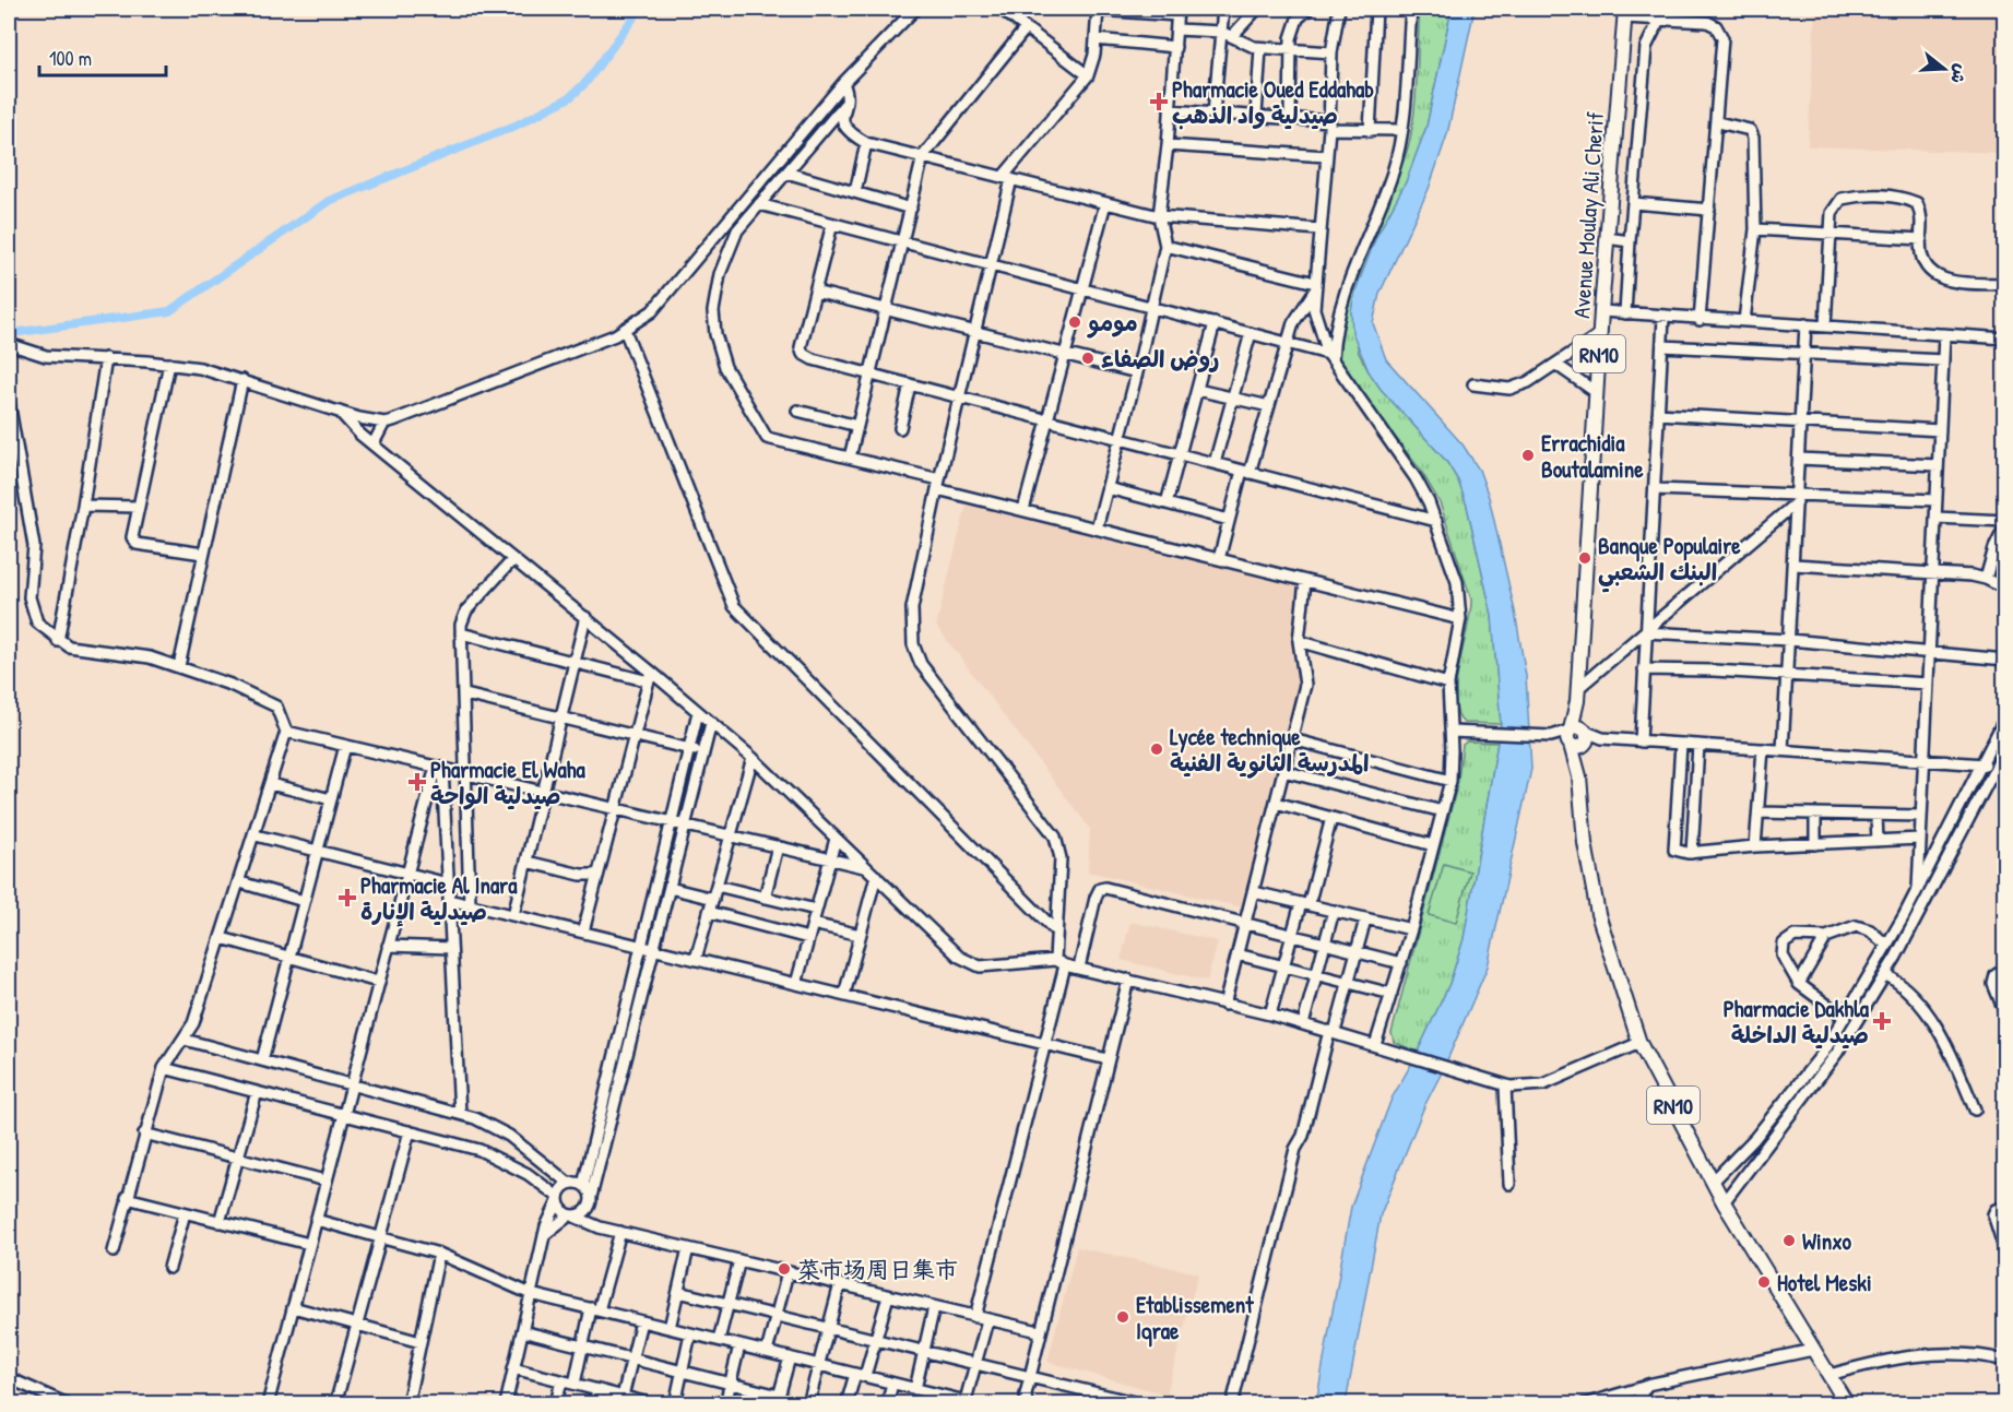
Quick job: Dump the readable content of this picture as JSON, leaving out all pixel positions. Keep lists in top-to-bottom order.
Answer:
{
  "streets": {
    "main road": ["Avenue Moulay Ali Cherif", "RN10"]
  },
  "crossings": [
    ["Avenue Moulay Ali Cherif", "RN10"]
  ],
  "places": {
    "health": [
      "Pharmacie Oued Eddahab صيدلية واد الذهب",
      "Pharmacie El Waha صيدلية الواحة",
      "Pharmacie Al Inara صيدلية الإنارة",
      "Pharmacie Dakhla صيدلية الداخلة"
    ],
    "other": [
      "مومو",
      "روض الصفاء",
      "Errachidia Boutalamine",
      "Banque Populaire البنك الشعبي",
      "Lycée technique المدرسة الثانوية الفنية",
      "Winxo",
      "菜市场周日集市",
      "Hotel Meski",
      "Etablissement Iqrae"
    ]
  },
  "scale_bar": "100 m",
  "north": "right"
}
